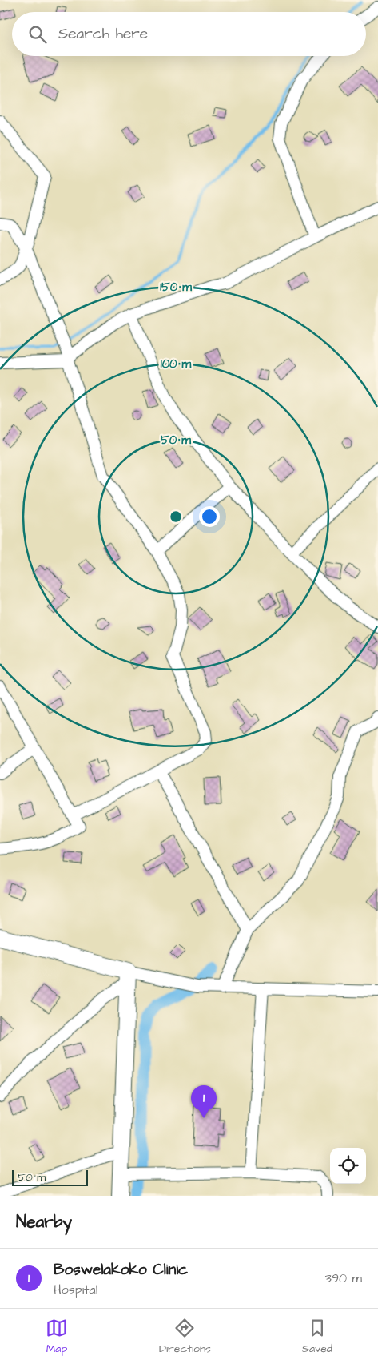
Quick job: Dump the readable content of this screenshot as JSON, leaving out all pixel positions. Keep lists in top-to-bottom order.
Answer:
{
  "scale_bar": "50 m",
  "page": {
    "search": "Search here",
    "pins": "1",
    "scale": "50 m",
    "heading": "Nearby",
    "list": [
      {
        "mark": "1",
        "name": "Boswelakoko Clinic",
        "note": "Hospital",
        "value": "390 m"
      }
    ],
    "nav": ["Map", "Directions", "Saved"]
  },
  "rings": ["150 m", "100 m", "50 m"]
}
